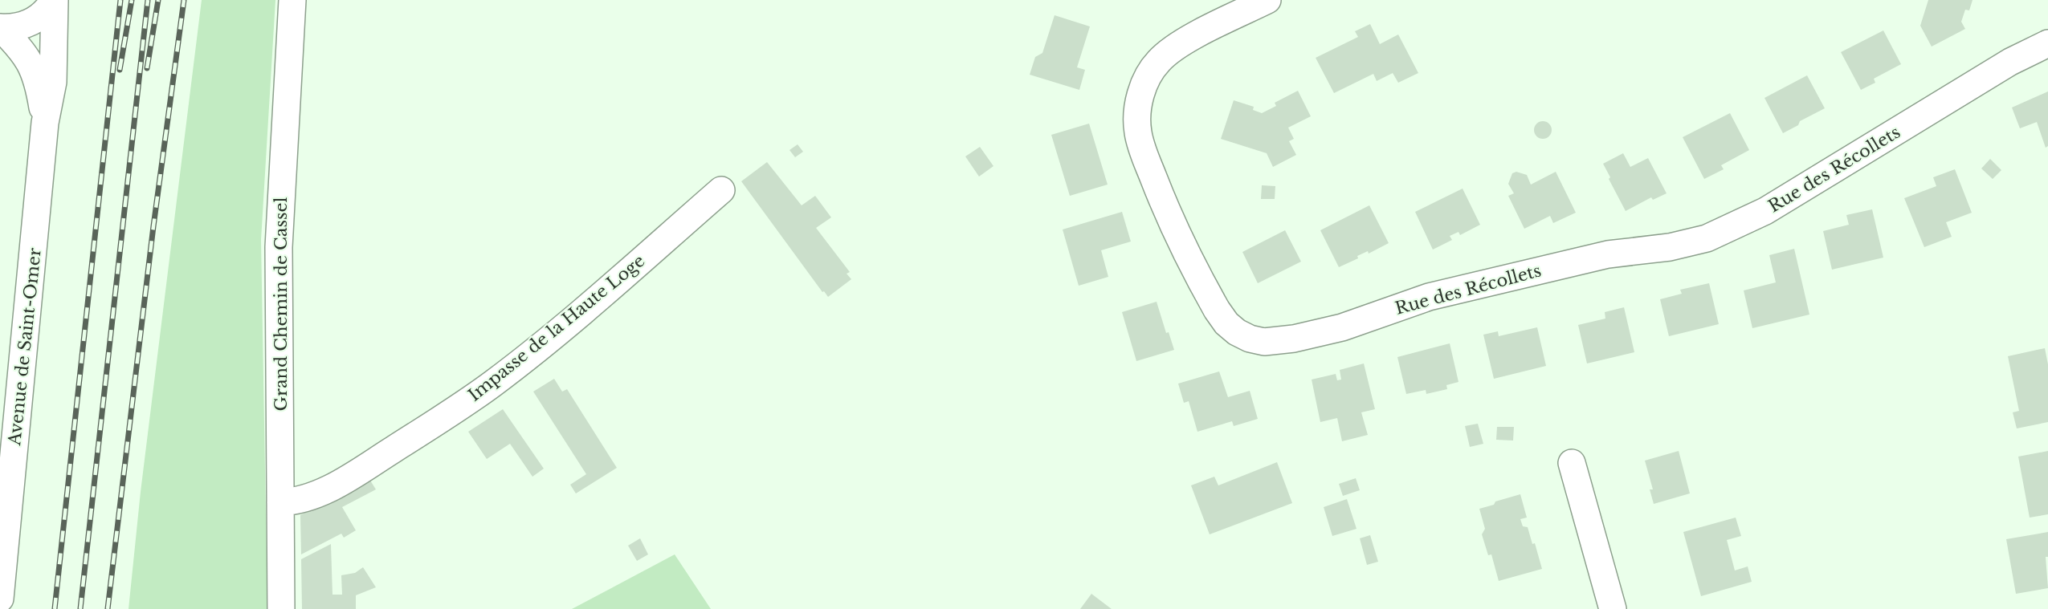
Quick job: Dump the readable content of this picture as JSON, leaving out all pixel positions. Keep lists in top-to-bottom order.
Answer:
{
  "streets": {
    "street": [
      "Rue des Récollets",
      "Grand Chemin de Cassel",
      "Impasse de la Haute Loge",
      "Avenue de Saint-Omer"
    ]
  },
  "crossings": [
    ["Grand Chemin de Cassel", "Impasse de la Haute Loge"]
  ]
}
